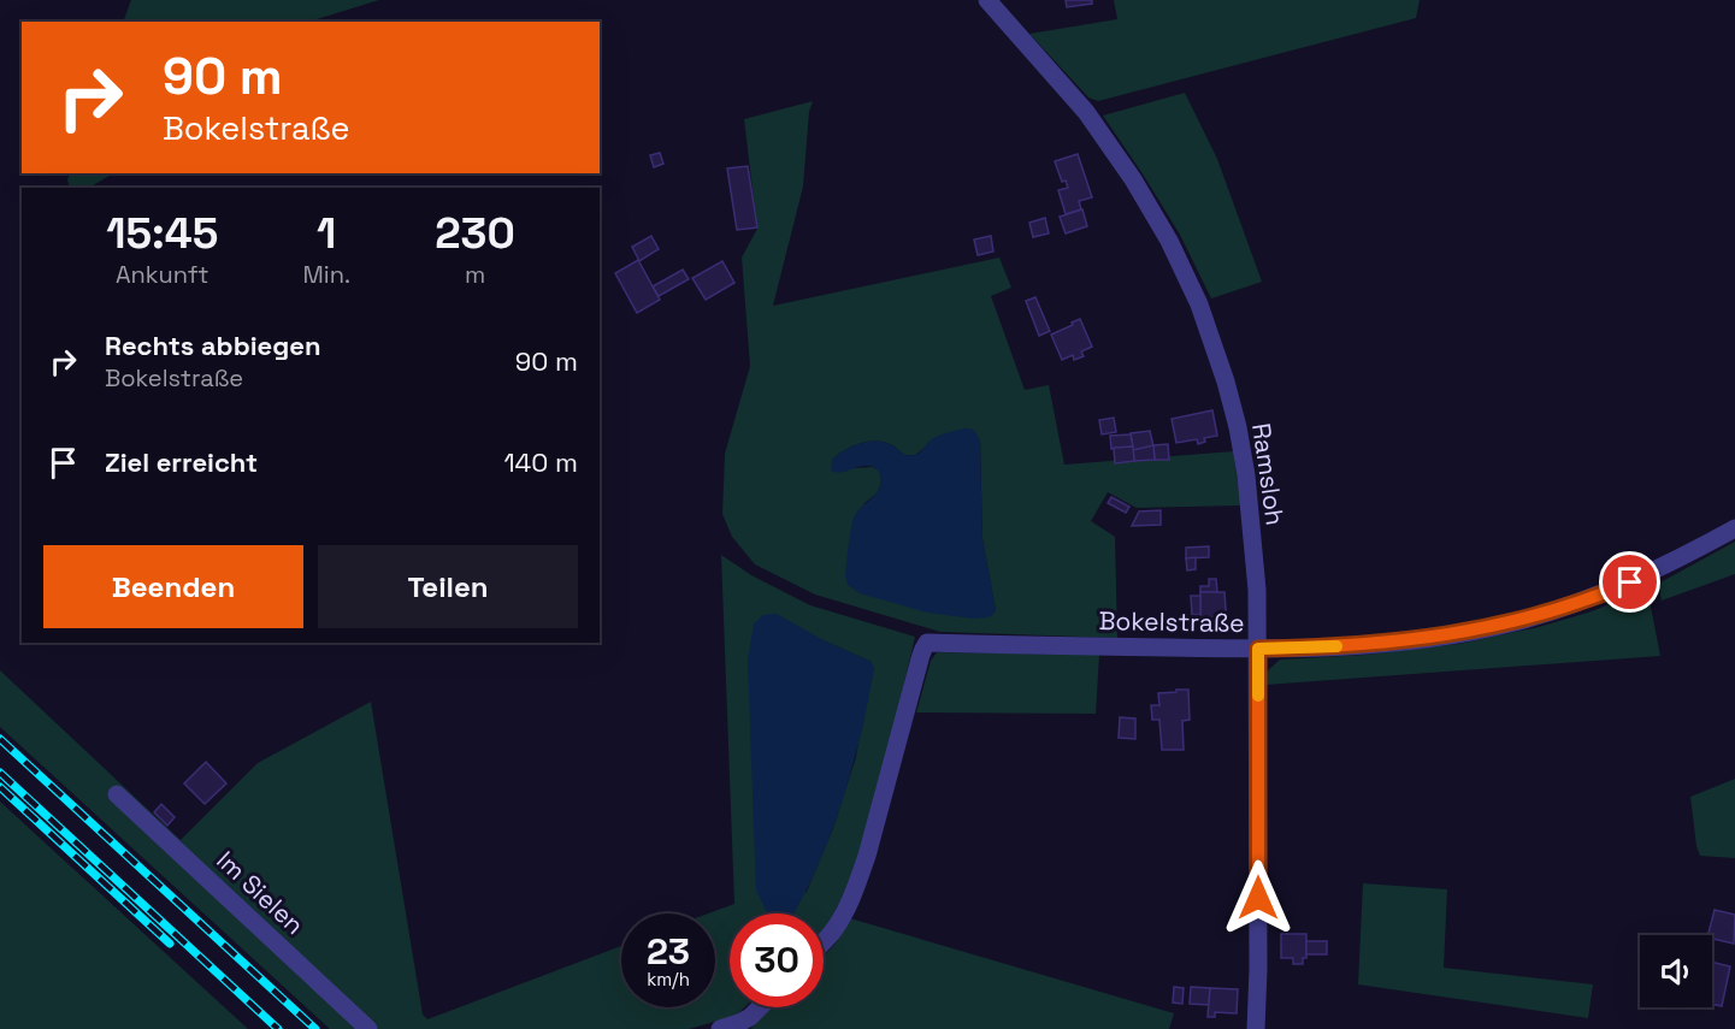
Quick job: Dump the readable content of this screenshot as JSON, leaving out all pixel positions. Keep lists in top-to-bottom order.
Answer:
{
  "streets": {
    "street": ["Ramsloh", "Bokelstraße", "Im Sielen"]
  },
  "crossings": [
    ["Ramsloh", "Bokelstraße"]
  ],
  "page": {
    "turn": ["90 m", "Bokelstraße"],
    "eta": [
      "15:45",
      "Ankunft",
      "1",
      "Min.",
      "230",
      "m"
    ],
    "list": [
      {
        "name": "Rechts abbiegen",
        "note": "Bokelstraße",
        "value": "90 m"
      },
      {
        "name": "Ziel erreicht",
        "value": "140 m"
      }
    ],
    "buttons": ["Beenden", "Teilen"],
    "speed": "23 km/h",
    "limit": "30"
  }
}
